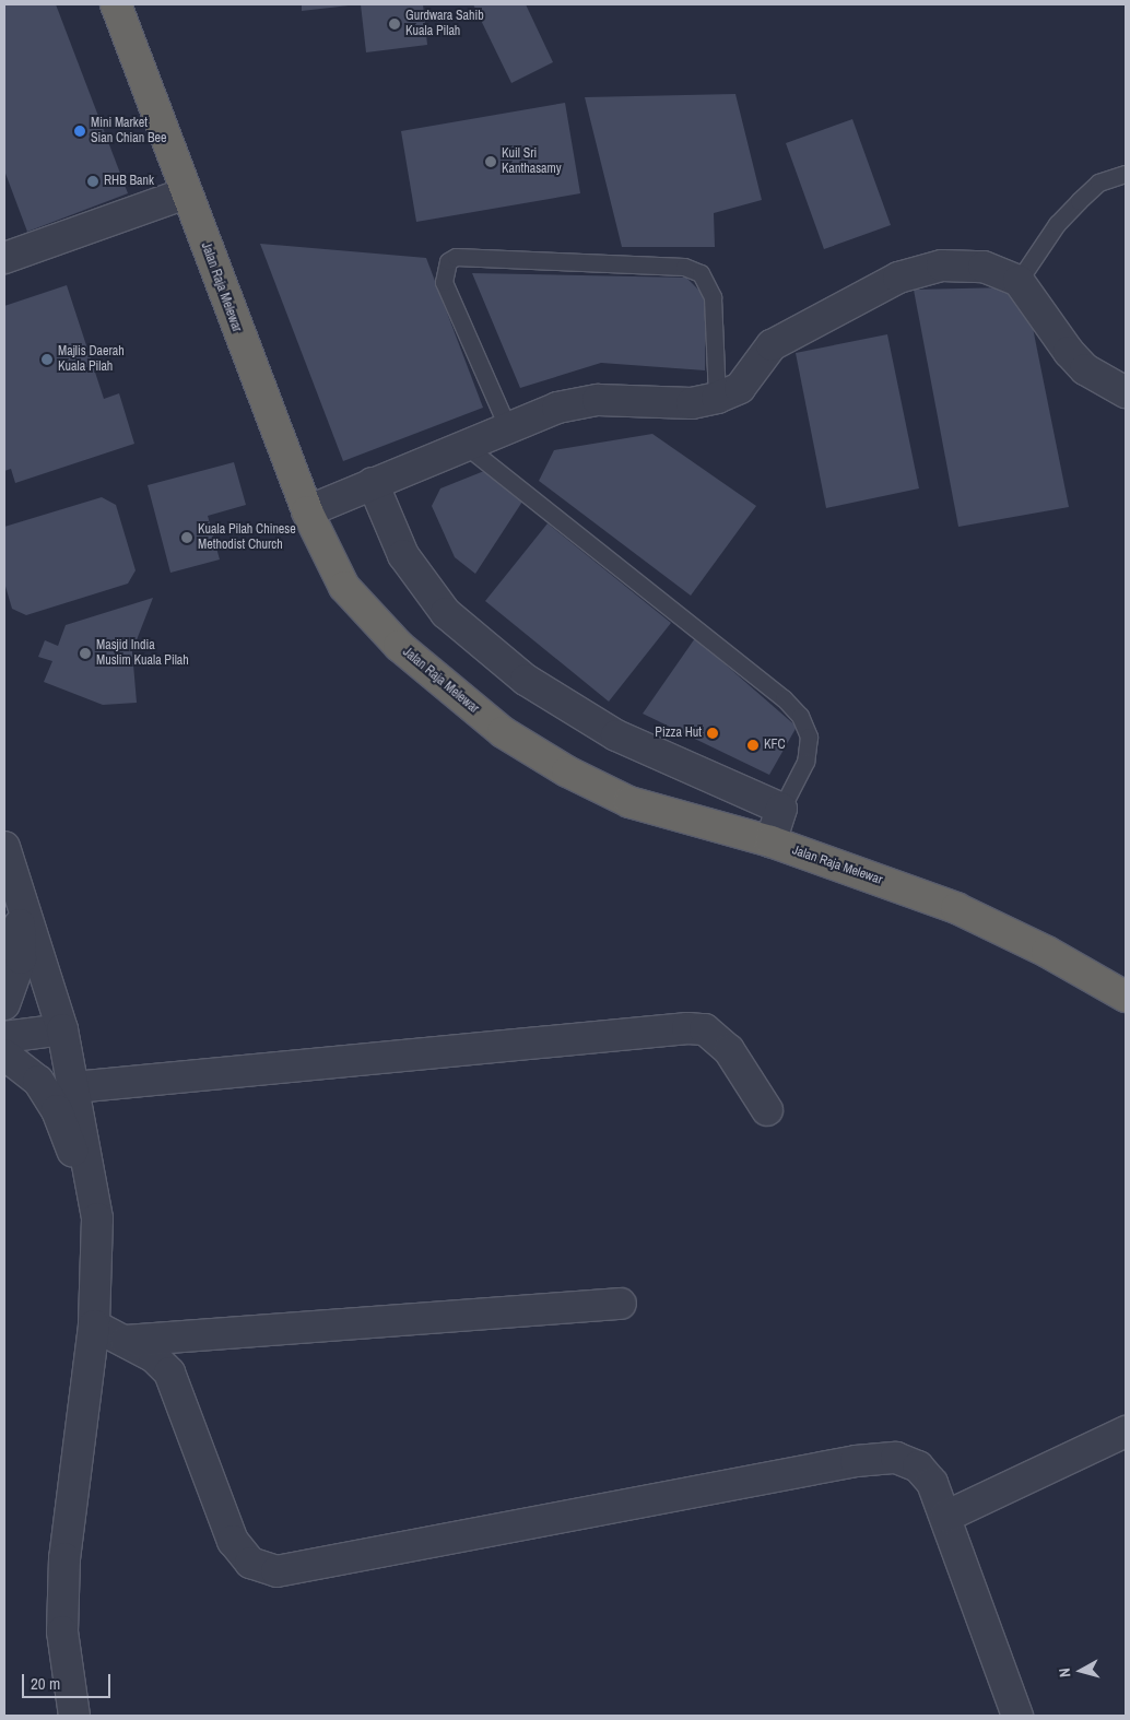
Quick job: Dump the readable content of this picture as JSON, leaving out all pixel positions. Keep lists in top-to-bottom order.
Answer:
{
  "streets": {
    "highway": ["Jalan Raja Melewar"]
  },
  "places": [
    "Gurdwara Sahib Kuala Pilah",
    "Mini Market Sian Chian Bee",
    "Kuil Sri Kanthasamy",
    "RHB Bank",
    "Majlis Daerah Kuala Pilah",
    "Kuala Pilah Chinese Methodist Church",
    "Masjid India Muslim Kuala Pilah",
    "Pizza Hut",
    "KFC"
  ],
  "scale_bar": "20 m",
  "north": "left"
}
